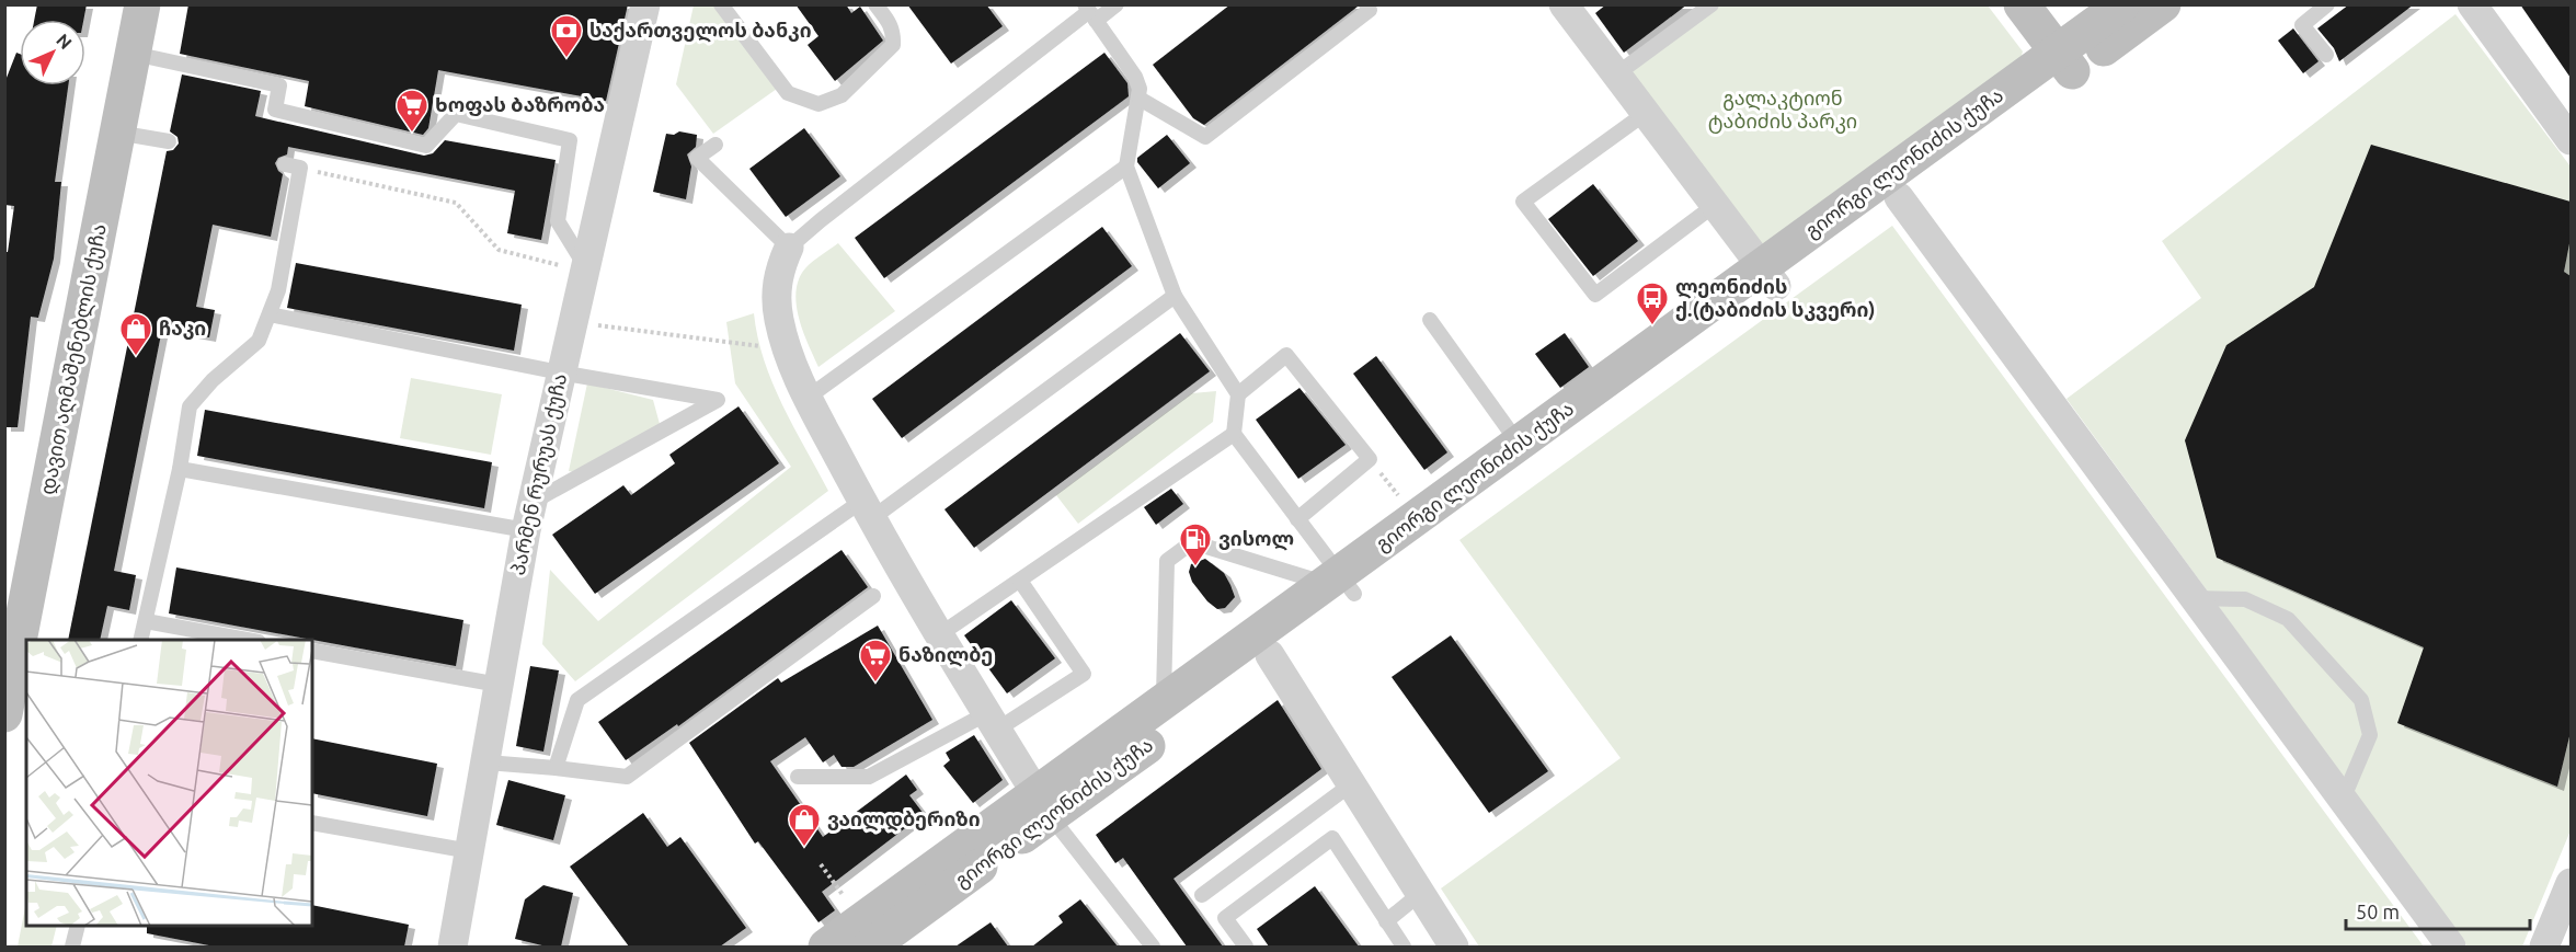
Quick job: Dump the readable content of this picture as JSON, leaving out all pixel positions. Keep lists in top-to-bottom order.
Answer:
{
  "streets": {
    "main road": ["გიორგი ლეონიძის ქუჩა", "დავით აღმაშენებლის ქუჩა"],
    "street": ["პარმენ რურუას ქუჩა"]
  },
  "parks": ["გალაკტიონ ტაბიძის პარკი"],
  "places": {
    "bank": ["საქართველოს ბანკი"],
    "supermarket": ["Ხოფას Ბაზრობა", "ნაზილბე"],
    "bus stop": ["ლეონიძის ქ.(ტაბიძის სკვერი)"],
    "shop": ["ჩაკი", "ვაილდბერიზი"],
    "fuel station": ["ვისოლ"]
  },
  "scale_bar": "50 m",
  "north": "top right"
}
